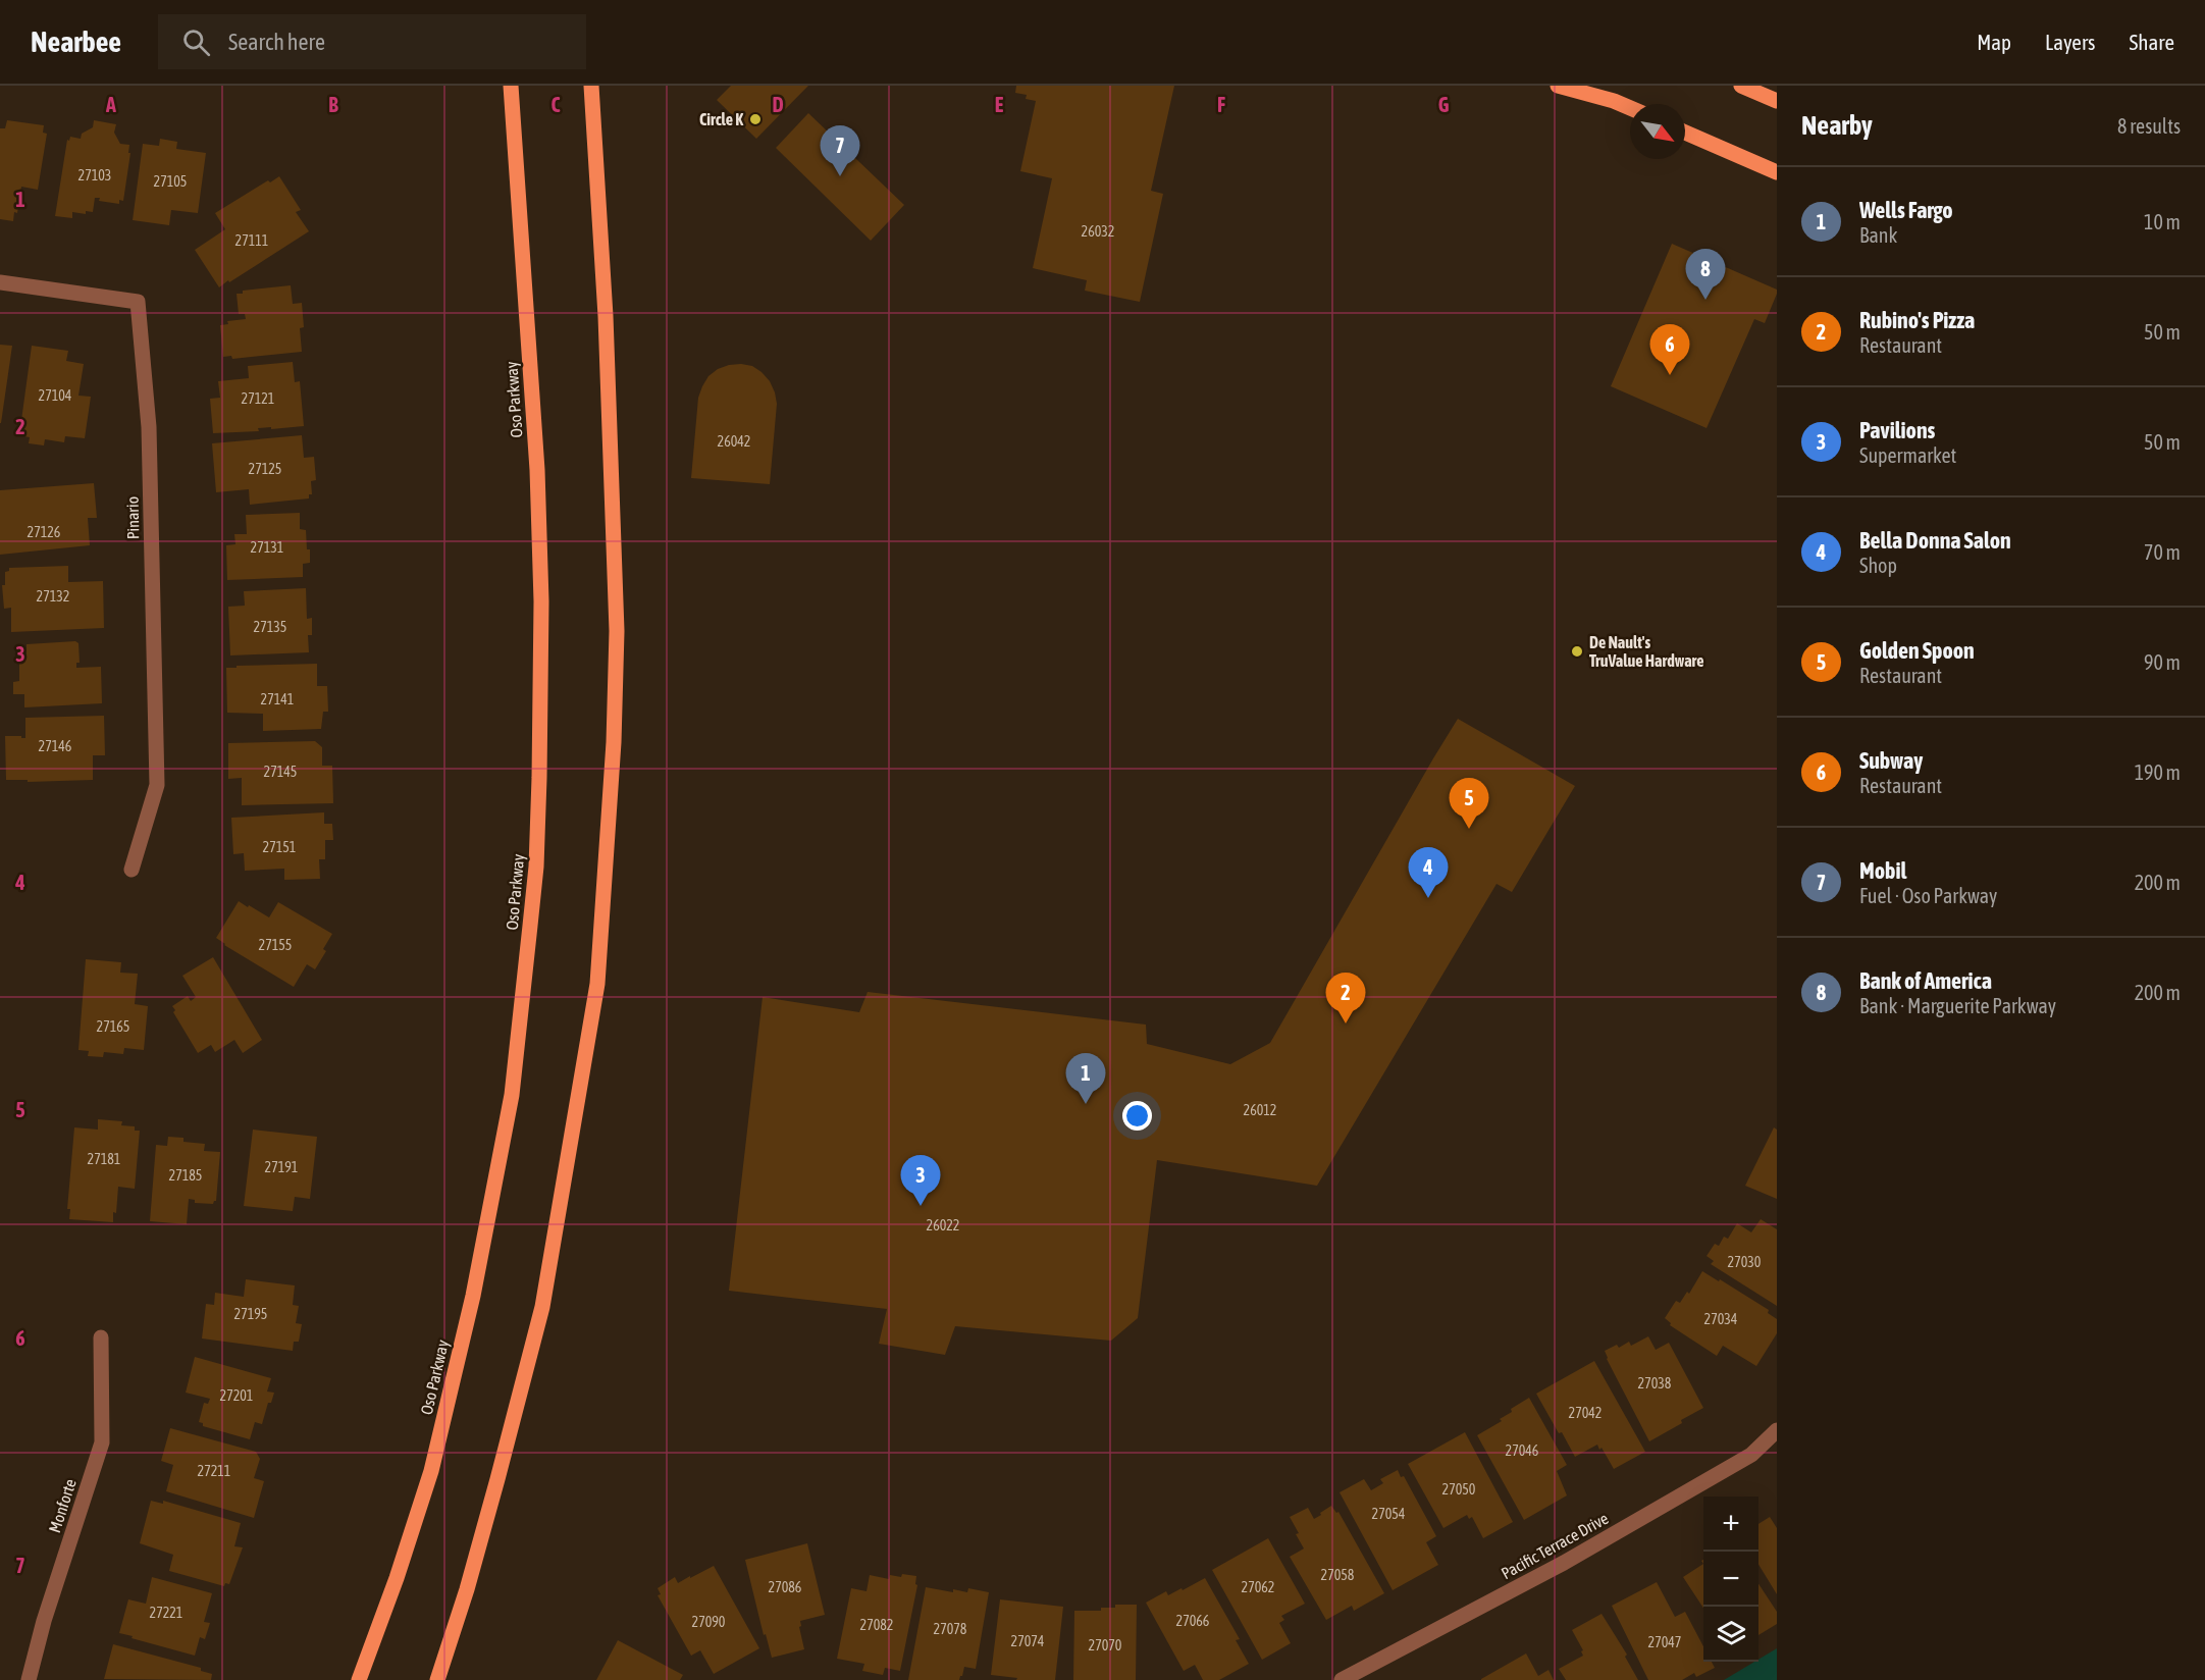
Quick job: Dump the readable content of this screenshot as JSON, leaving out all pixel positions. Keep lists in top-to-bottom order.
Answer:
{
  "streets": {
    "main road": ["Oso Parkway"],
    "street": ["Pinario", "Monforte", "Pacific Terrace Drive"]
  },
  "places": ["Circle K", "De Nault's TruValue Hardware"],
  "house_numbers": [
    "27103",
    "27105",
    "26032",
    "27111",
    "27104",
    "27121",
    "26042",
    "27125",
    "27126",
    "27131",
    "27132",
    "27135",
    "27141",
    "27146",
    "27145",
    "27151",
    "27155",
    "27165",
    "26012",
    "27181",
    "27191",
    "27185",
    "26022",
    "27030",
    "27195",
    "27034",
    "27038",
    "27201",
    "27042",
    "27046",
    "27211",
    "27050",
    "27054",
    "27058",
    "27086",
    "27062",
    "27221",
    "27066",
    "27090",
    "27082",
    "27078",
    "27074",
    "27047",
    "27070"
  ],
  "north": "bottom right",
  "page": {
    "header": "Nearbee",
    "search": "Search here",
    "nav": ["Map", "Layers", "Share"],
    "heading": ["Nearby", "8 results"],
    "pins": [
      "7",
      "8",
      "6",
      "5",
      "4",
      "2",
      "1",
      "3"
    ],
    "list": [
      {
        "mark": "1",
        "name": "Wells Fargo",
        "note": "Bank",
        "value": "10 m"
      },
      {
        "mark": "2",
        "name": "Rubino's Pizza",
        "note": "Restaurant",
        "value": "50 m"
      },
      {
        "mark": "3",
        "name": "Pavilions",
        "note": "Supermarket",
        "value": "50 m"
      },
      {
        "mark": "4",
        "name": "Bella Donna Salon",
        "note": "Shop",
        "value": "70 m"
      },
      {
        "mark": "5",
        "name": "Golden Spoon",
        "note": "Restaurant",
        "value": "90 m"
      },
      {
        "mark": "6",
        "name": "Subway",
        "note": "Restaurant",
        "value": "190 m"
      },
      {
        "mark": "7",
        "name": "Mobil",
        "note": "Fuel · Oso Parkway",
        "value": "200 m"
      },
      {
        "mark": "8",
        "name": "Bank of America",
        "note": "Bank · Marguerite Parkway",
        "value": "200 m"
      }
    ],
    "map_buttons": ["+", "−"]
  },
  "grid": {
    "columns": [
      "A",
      "B",
      "C",
      "D",
      "E",
      "F",
      "G"
    ],
    "rows": [
      "1",
      "2",
      "3",
      "4",
      "5",
      "6",
      "7"
    ]
  }
}
